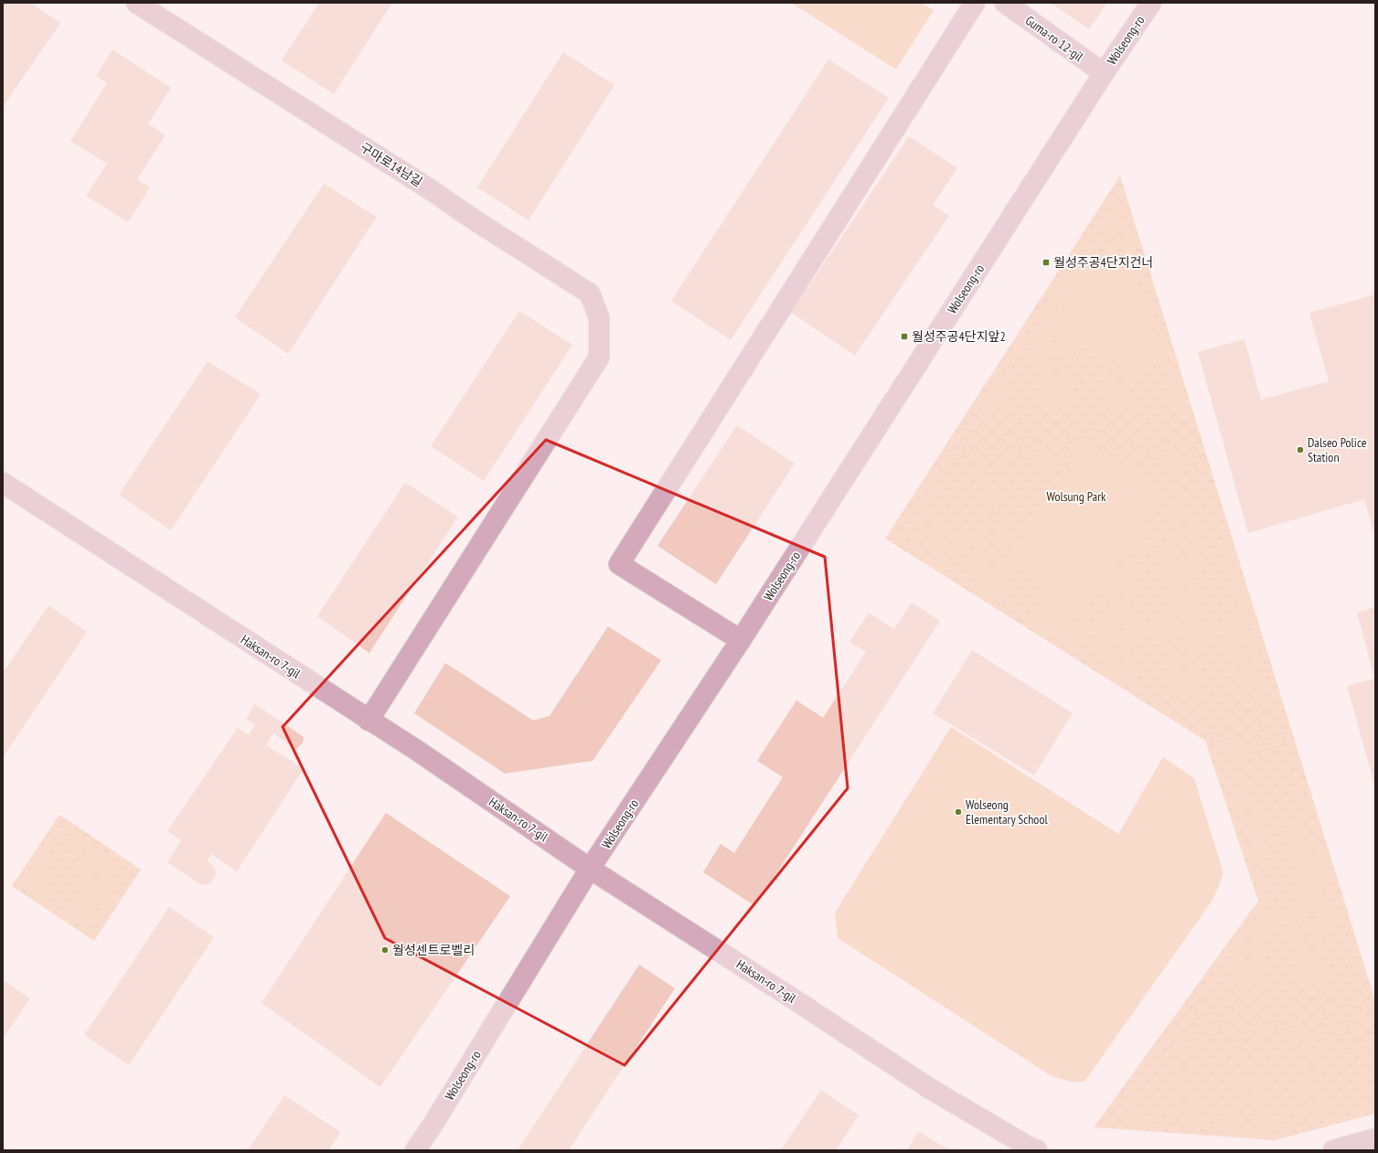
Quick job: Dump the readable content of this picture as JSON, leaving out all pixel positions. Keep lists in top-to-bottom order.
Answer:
{
  "streets": {
    "street": [
      "Guma-ro 12-gil",
      "Wolseong-ro",
      "구마로14남길",
      "Haksan-ro 7-gil"
    ]
  },
  "crossings": [
    ["Guma-ro 12-gil", "Wolseong-ro"],
    ["Wolseong-ro", "Haksan-ro 7-gil"],
    ["구마로14남길", "Haksan-ro 7-gil"]
  ],
  "parks": ["Wolsung Park"],
  "places": {
    "transit": ["월성주공4단지건너", "월성주공4단지앞2"],
    "other": ["Dalseo Police Station", "Wolseong Elementary School", "월성센트로벨리"]
  }
}
